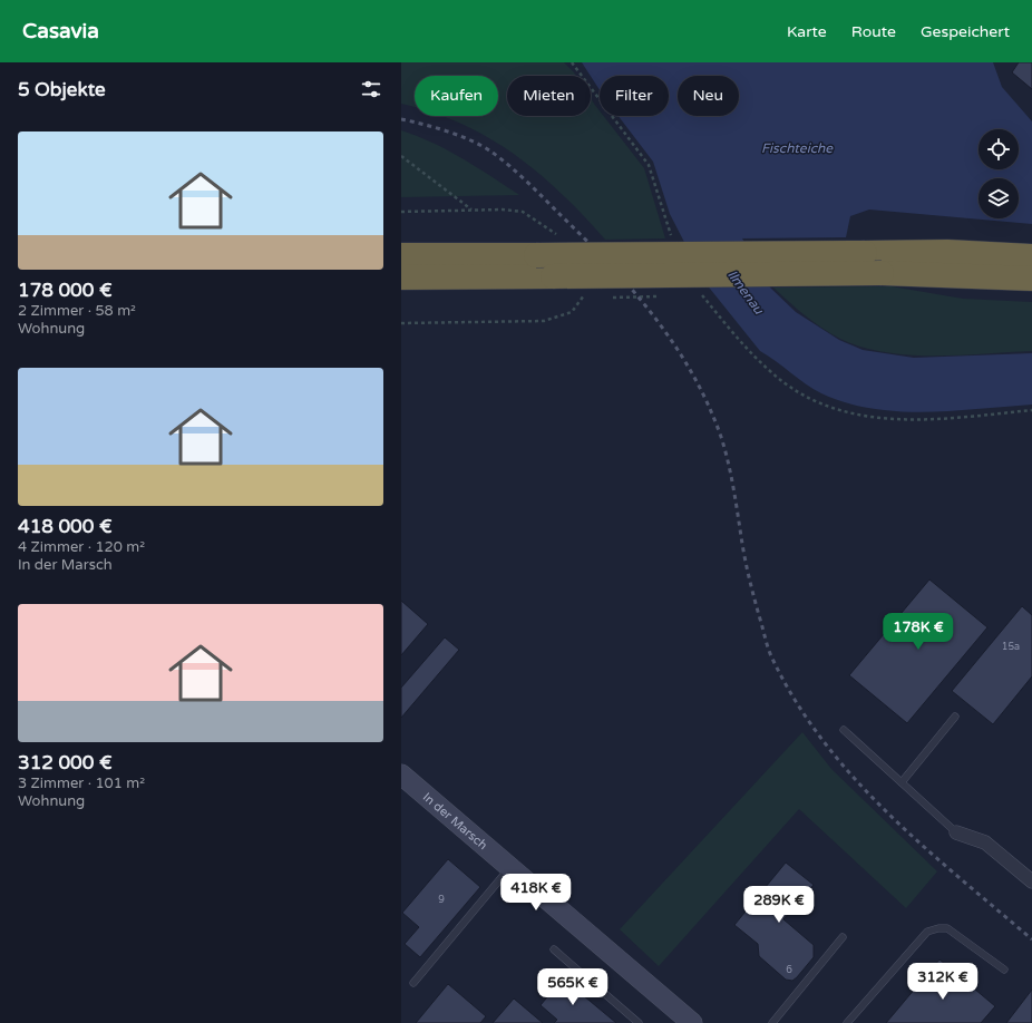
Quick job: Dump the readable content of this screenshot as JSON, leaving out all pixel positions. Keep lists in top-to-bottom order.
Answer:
{
  "streets": {
    "street": ["In der Marsch"]
  },
  "water": ["Fischteiche", "Ilmenau"],
  "house_numbers": ["15a", "9", "6"],
  "page": {
    "header": "Casavia",
    "nav": ["Karte", "Route", "Gespeichert"],
    "heading": "5 Objekte",
    "chip": [
      "Kaufen",
      "Mieten",
      "Filter",
      "Neu"
    ],
    "list": [
      {
        "name": "178 000 €",
        "note": "2 Zimmer · 58 m² · Wohnung"
      },
      {
        "name": "418 000 €",
        "note": "4 Zimmer · 120 m² · In der Marsch"
      },
      {
        "name": "312 000 €",
        "note": "3 Zimmer · 101 m² · Wohnung"
      }
    ],
    "price": [
      "178K €",
      "418K €",
      "289K €",
      "312K €",
      "565K €"
    ]
  }
}
